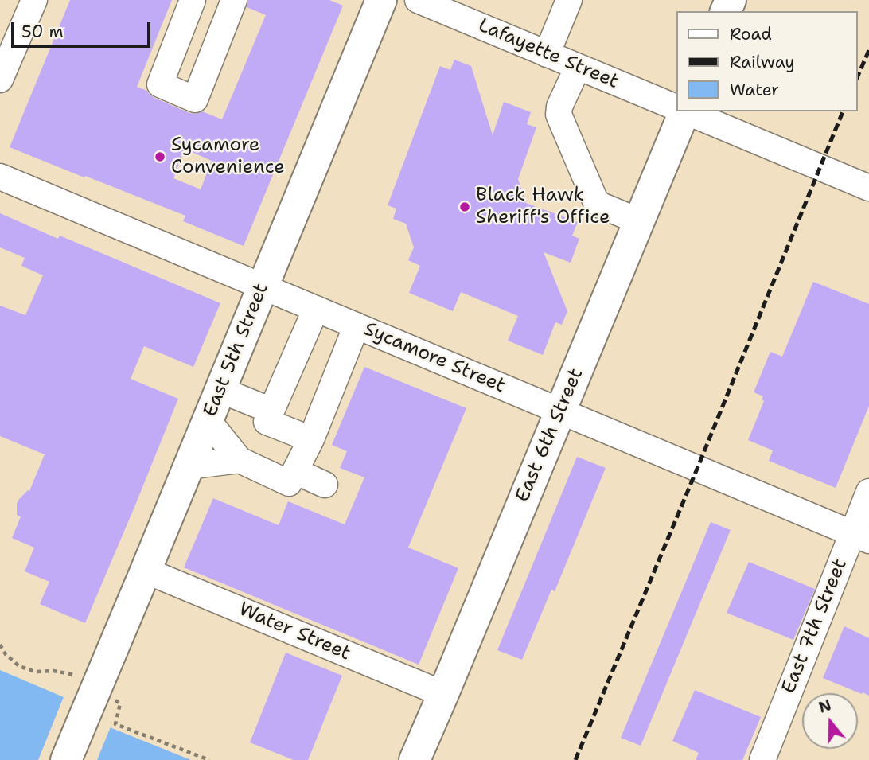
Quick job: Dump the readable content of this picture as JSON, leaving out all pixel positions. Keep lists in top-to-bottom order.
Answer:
{
  "streets": {
    "main road": ["East 5th Street", "East 6th Street"],
    "street": [
      "Lafayette Street",
      "Sycamore Street",
      "East 7th Street",
      "Water Street"
    ]
  },
  "crossings": [
    ["East 5th Street", "Sycamore Street"],
    ["East 5th Street", "Water Street"],
    ["Sycamore Street", "East 6th Street"],
    ["Sycamore Street", "East 7th Street"],
    ["East 6th Street", "Water Street"]
  ],
  "places": ["Sycamore Convenience", "Black Hawk Sheriff's Office"],
  "legend": ["Road", "Railway", "Water"],
  "scale_bar": "50 m",
  "north": "top"
}
